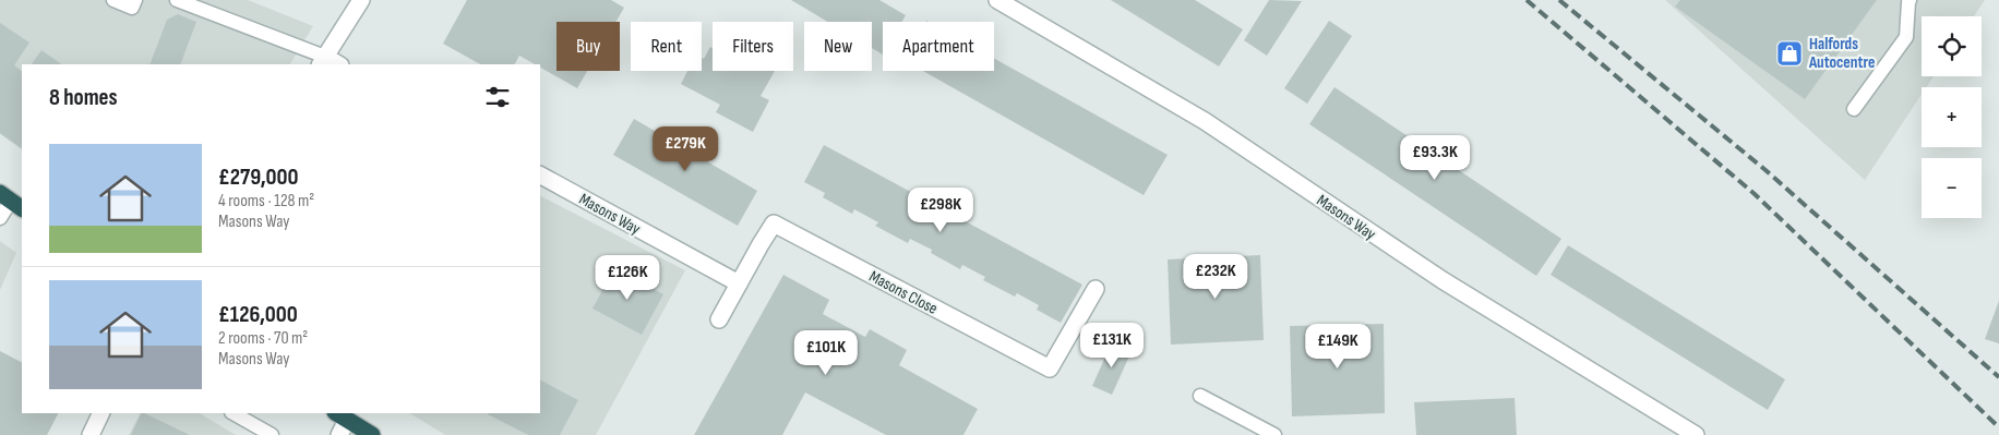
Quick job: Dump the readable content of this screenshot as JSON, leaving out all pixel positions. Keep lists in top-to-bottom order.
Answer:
{
  "streets": {
    "street": ["Masons Way", "Masons Close"]
  },
  "crossings": [
    ["Masons Way", "Masons Close"]
  ],
  "places": {
    "shop": ["Halfords Autocentre"]
  },
  "page": {
    "map_buttons": ["+", "−"],
    "chip": [
      "Buy",
      "Rent",
      "Filters",
      "New",
      "Apartment"
    ],
    "heading": "8 homes",
    "price": [
      "£279K",
      "£93.3K",
      "£298K",
      "£232K",
      "£126K",
      "£131K",
      "£149K",
      "£101K"
    ],
    "list": [
      {
        "name": "£279,000",
        "note": "4 rooms · 128 m² · Masons Way"
      },
      {
        "name": "£126,000",
        "note": "2 rooms · 70 m² · Masons Way"
      }
    ]
  }
}
